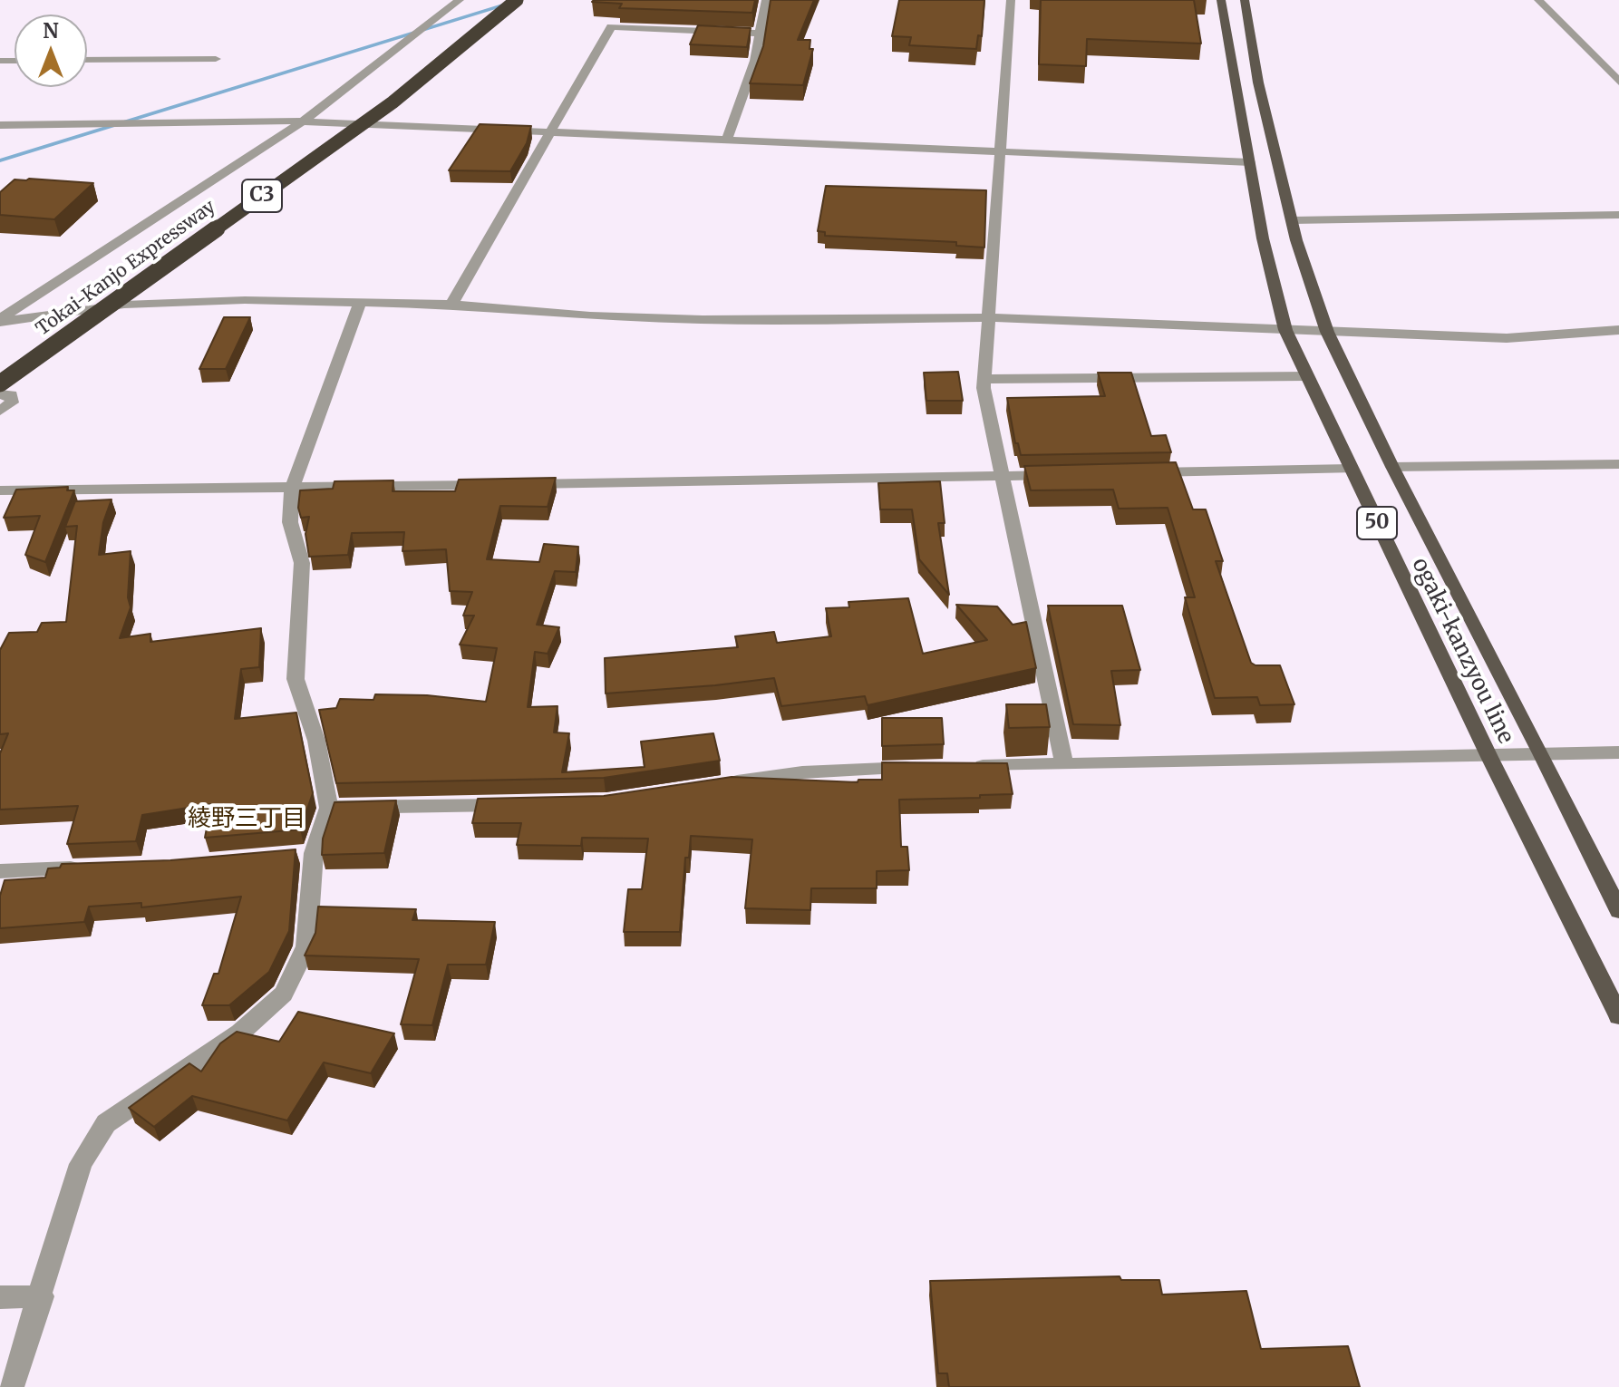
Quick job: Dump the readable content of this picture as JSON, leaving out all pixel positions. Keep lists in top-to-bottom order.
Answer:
{
  "streets": {
    "highway": ["C3", "Tokai-Kanjo Expressway"],
    "main road": ["50", "ogaki-kanzyou line"]
  },
  "districts": ["綾野三丁目"],
  "north": "top"
}
